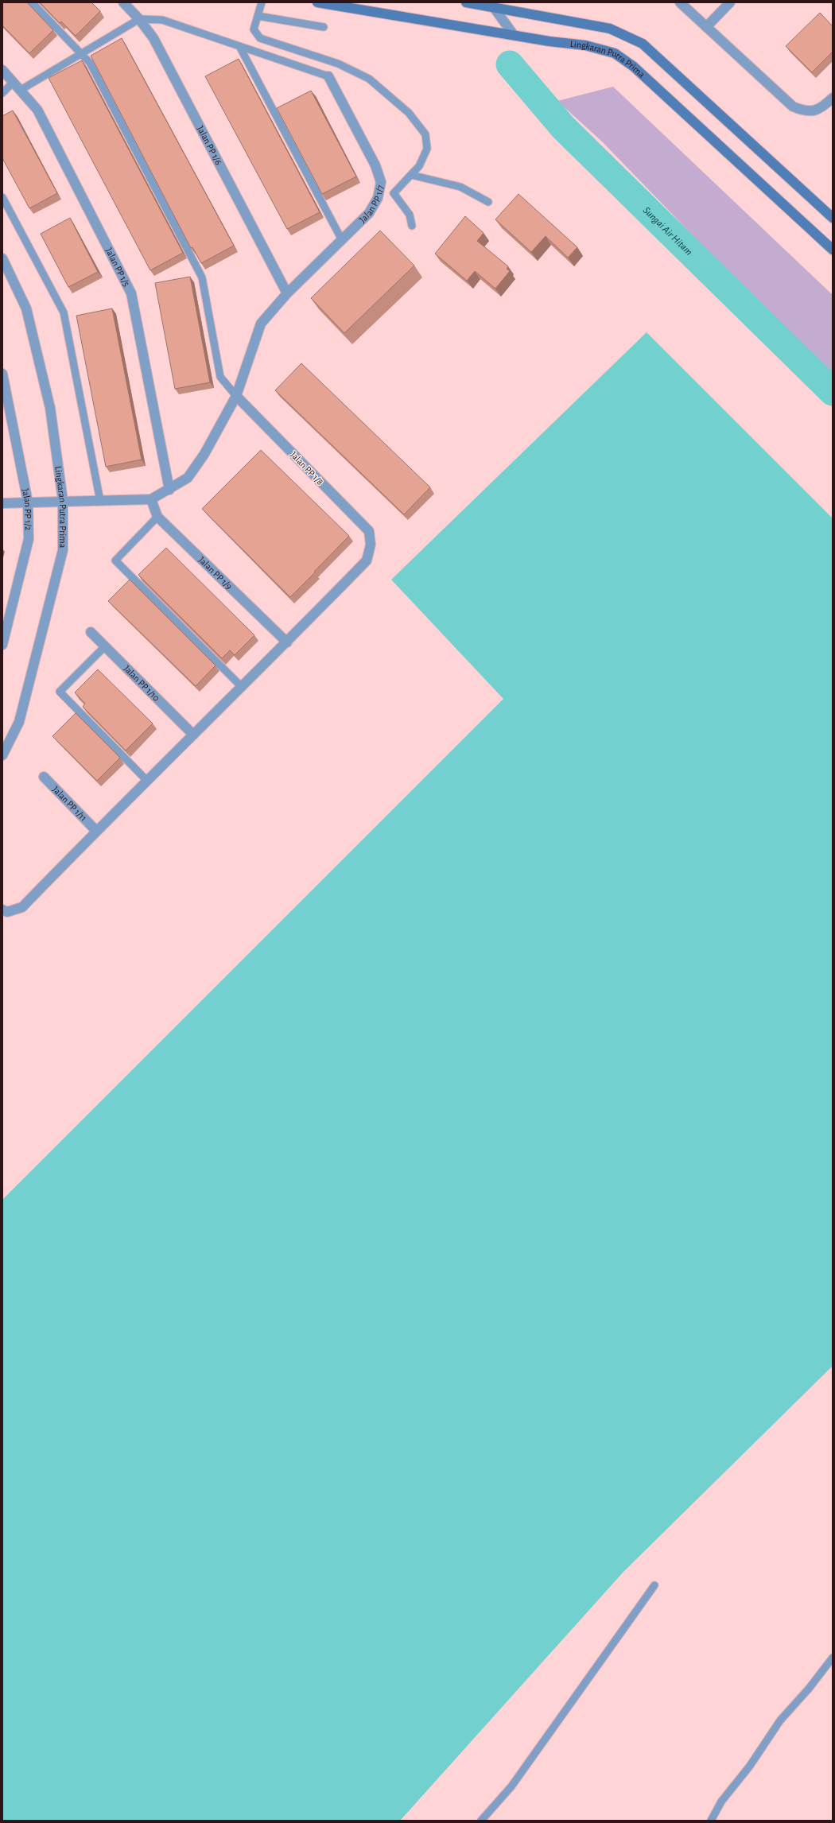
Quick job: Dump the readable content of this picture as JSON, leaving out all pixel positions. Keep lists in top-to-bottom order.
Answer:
{
  "streets": {
    "main road": ["Lingkaran Putra Prima"],
    "street": [
      "Jalan PP 1/6",
      "Jalan PP 1/7",
      "Jalan PP 1/5",
      "Jalan PP 1/8",
      "Jalan PP 1/2",
      "Jalan PP 1/9",
      "Jalan PP 1/10",
      "Jalan PP 1/11"
    ]
  },
  "crossings": [
    ["Jalan PP 1/6", "Jalan PP 1/7"],
    ["Jalan PP 1/7", "Jalan PP 1/5"],
    ["Jalan PP 1/7", "Jalan PP 1/8"],
    ["Jalan PP 1/7", "Jalan PP 1/9"],
    ["Jalan PP 1/8", "Jalan PP 1/9"]
  ],
  "water": ["Sungai Air Hitam"]
}
